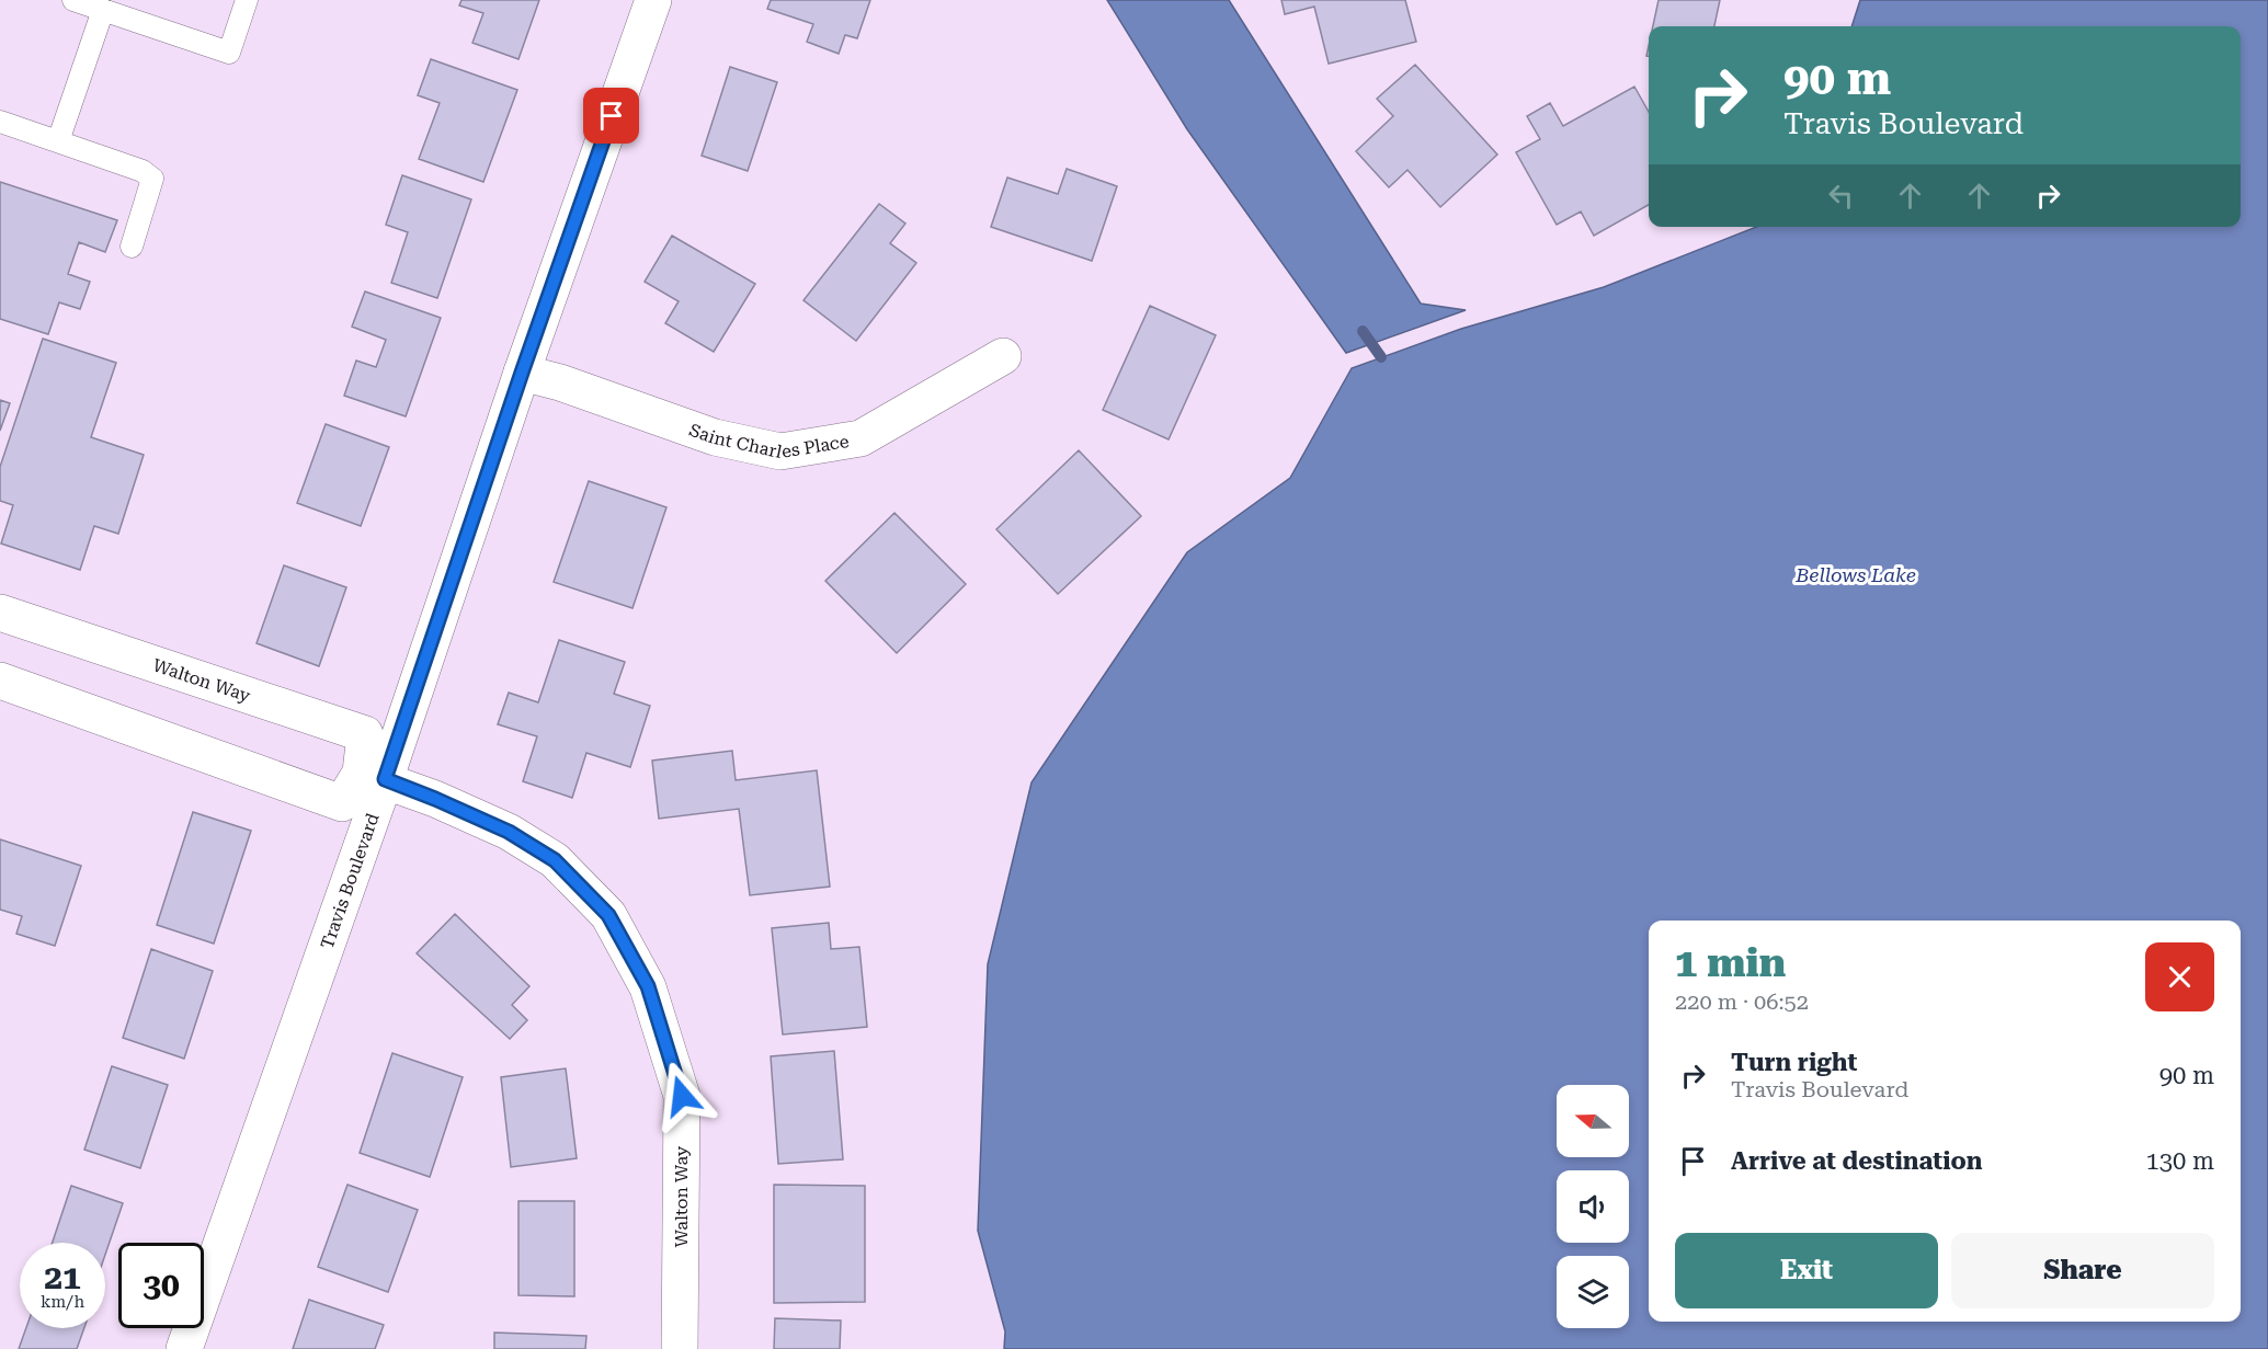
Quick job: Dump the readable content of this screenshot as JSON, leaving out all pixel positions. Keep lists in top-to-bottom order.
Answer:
{
  "streets": {
    "street": ["Saint Charles Place", "Walton Way", "Travis Boulevard"]
  },
  "crossings": [
    ["Saint Charles Place", "Travis Boulevard"],
    ["Walton Way", "Travis Boulevard"]
  ],
  "water": ["Bellows Lake"],
  "north": "left",
  "page": {
    "turn": ["90 m", "Travis Boulevard"],
    "heading": ["1 min", "220 m · 06:52"],
    "list": [
      {
        "name": "Turn right",
        "note": "Travis Boulevard",
        "value": "90 m"
      },
      {
        "name": "Arrive at destination",
        "value": "130 m"
      }
    ],
    "buttons": ["Exit", "Share"],
    "speed": "21 km/h",
    "limit": "30"
  }
}
